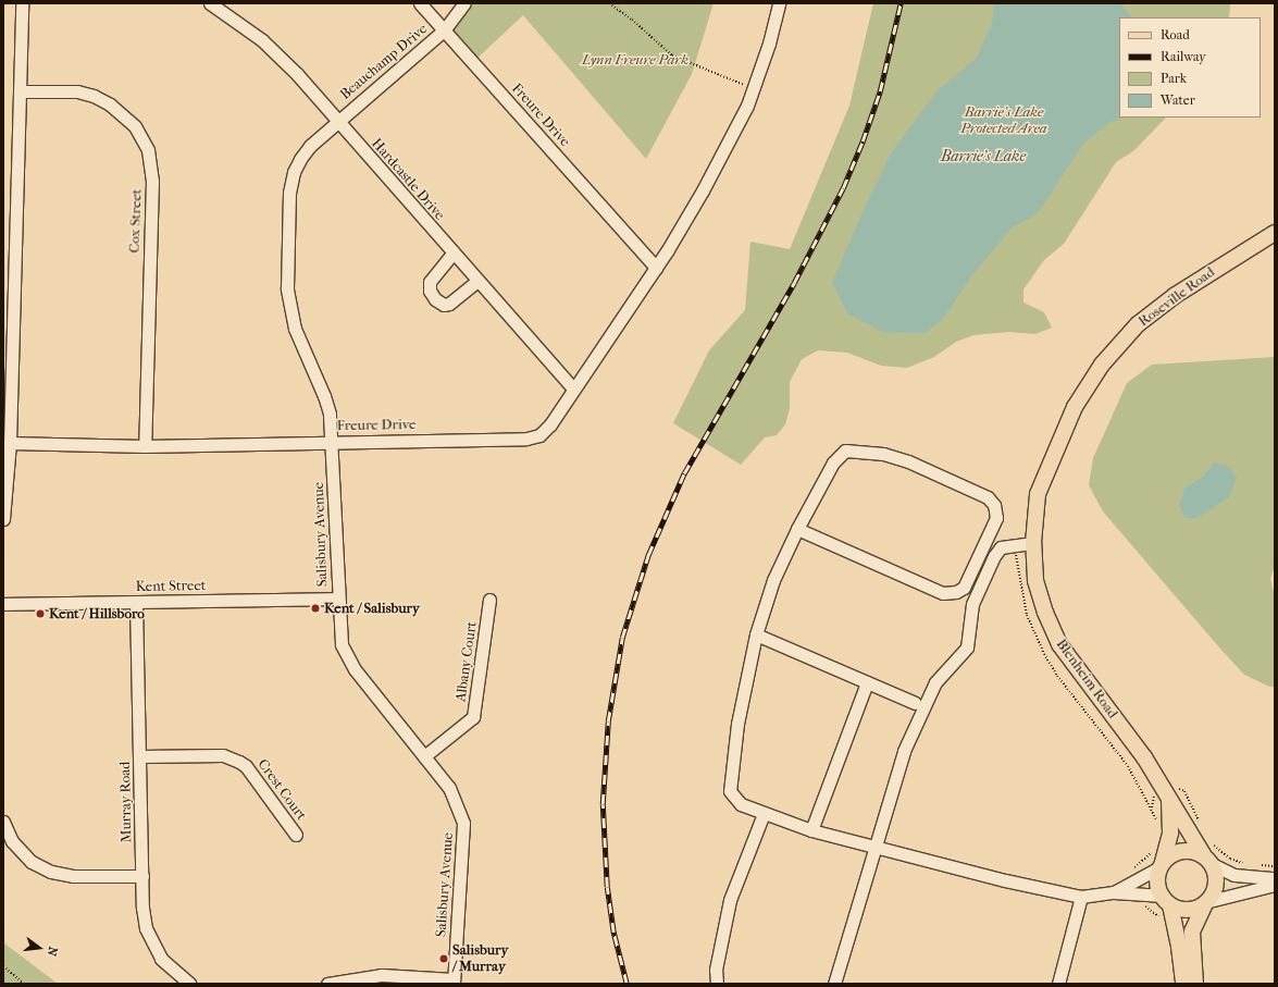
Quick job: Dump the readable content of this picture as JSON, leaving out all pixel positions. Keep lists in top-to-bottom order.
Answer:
{
  "streets": {
    "main road": ["Roseville Road", "Blenheim Road"],
    "street": [
      "Beauchamp Drive",
      "Freure Drive",
      "Hardcastle Drive",
      "Cox Street",
      "Salisbury Avenue",
      "Kent Street",
      "Albany Court",
      "Crest Court",
      "Murray Road"
    ]
  },
  "crossings": [
    ["Beauchamp Drive", "Freure Drive"],
    ["Beauchamp Drive", "Hardcastle Drive"],
    ["Beauchamp Drive", "Salisbury Avenue"],
    ["Freure Drive", "Hardcastle Drive"],
    ["Freure Drive", "Cox Street"],
    ["Freure Drive", "Salisbury Avenue"],
    ["Hardcastle Drive", "Salisbury Avenue"],
    ["Roseville Road", "Blenheim Road"],
    ["Salisbury Avenue", "Kent Street"],
    ["Salisbury Avenue", "Albany Court"],
    ["Kent Street", "Murray Road"],
    ["Crest Court", "Murray Road"]
  ],
  "water": ["Barrie's Lake"],
  "parks": ["Lynn Freure Park", "Barrie's Lake Protected Area"],
  "places": ["Kent / Salisbury", "Kent / Hillsboro", "Salisbury / Murray"],
  "legend": [
    "Road",
    "Railway",
    "Park",
    "Water"
  ],
  "north": "right"
}
